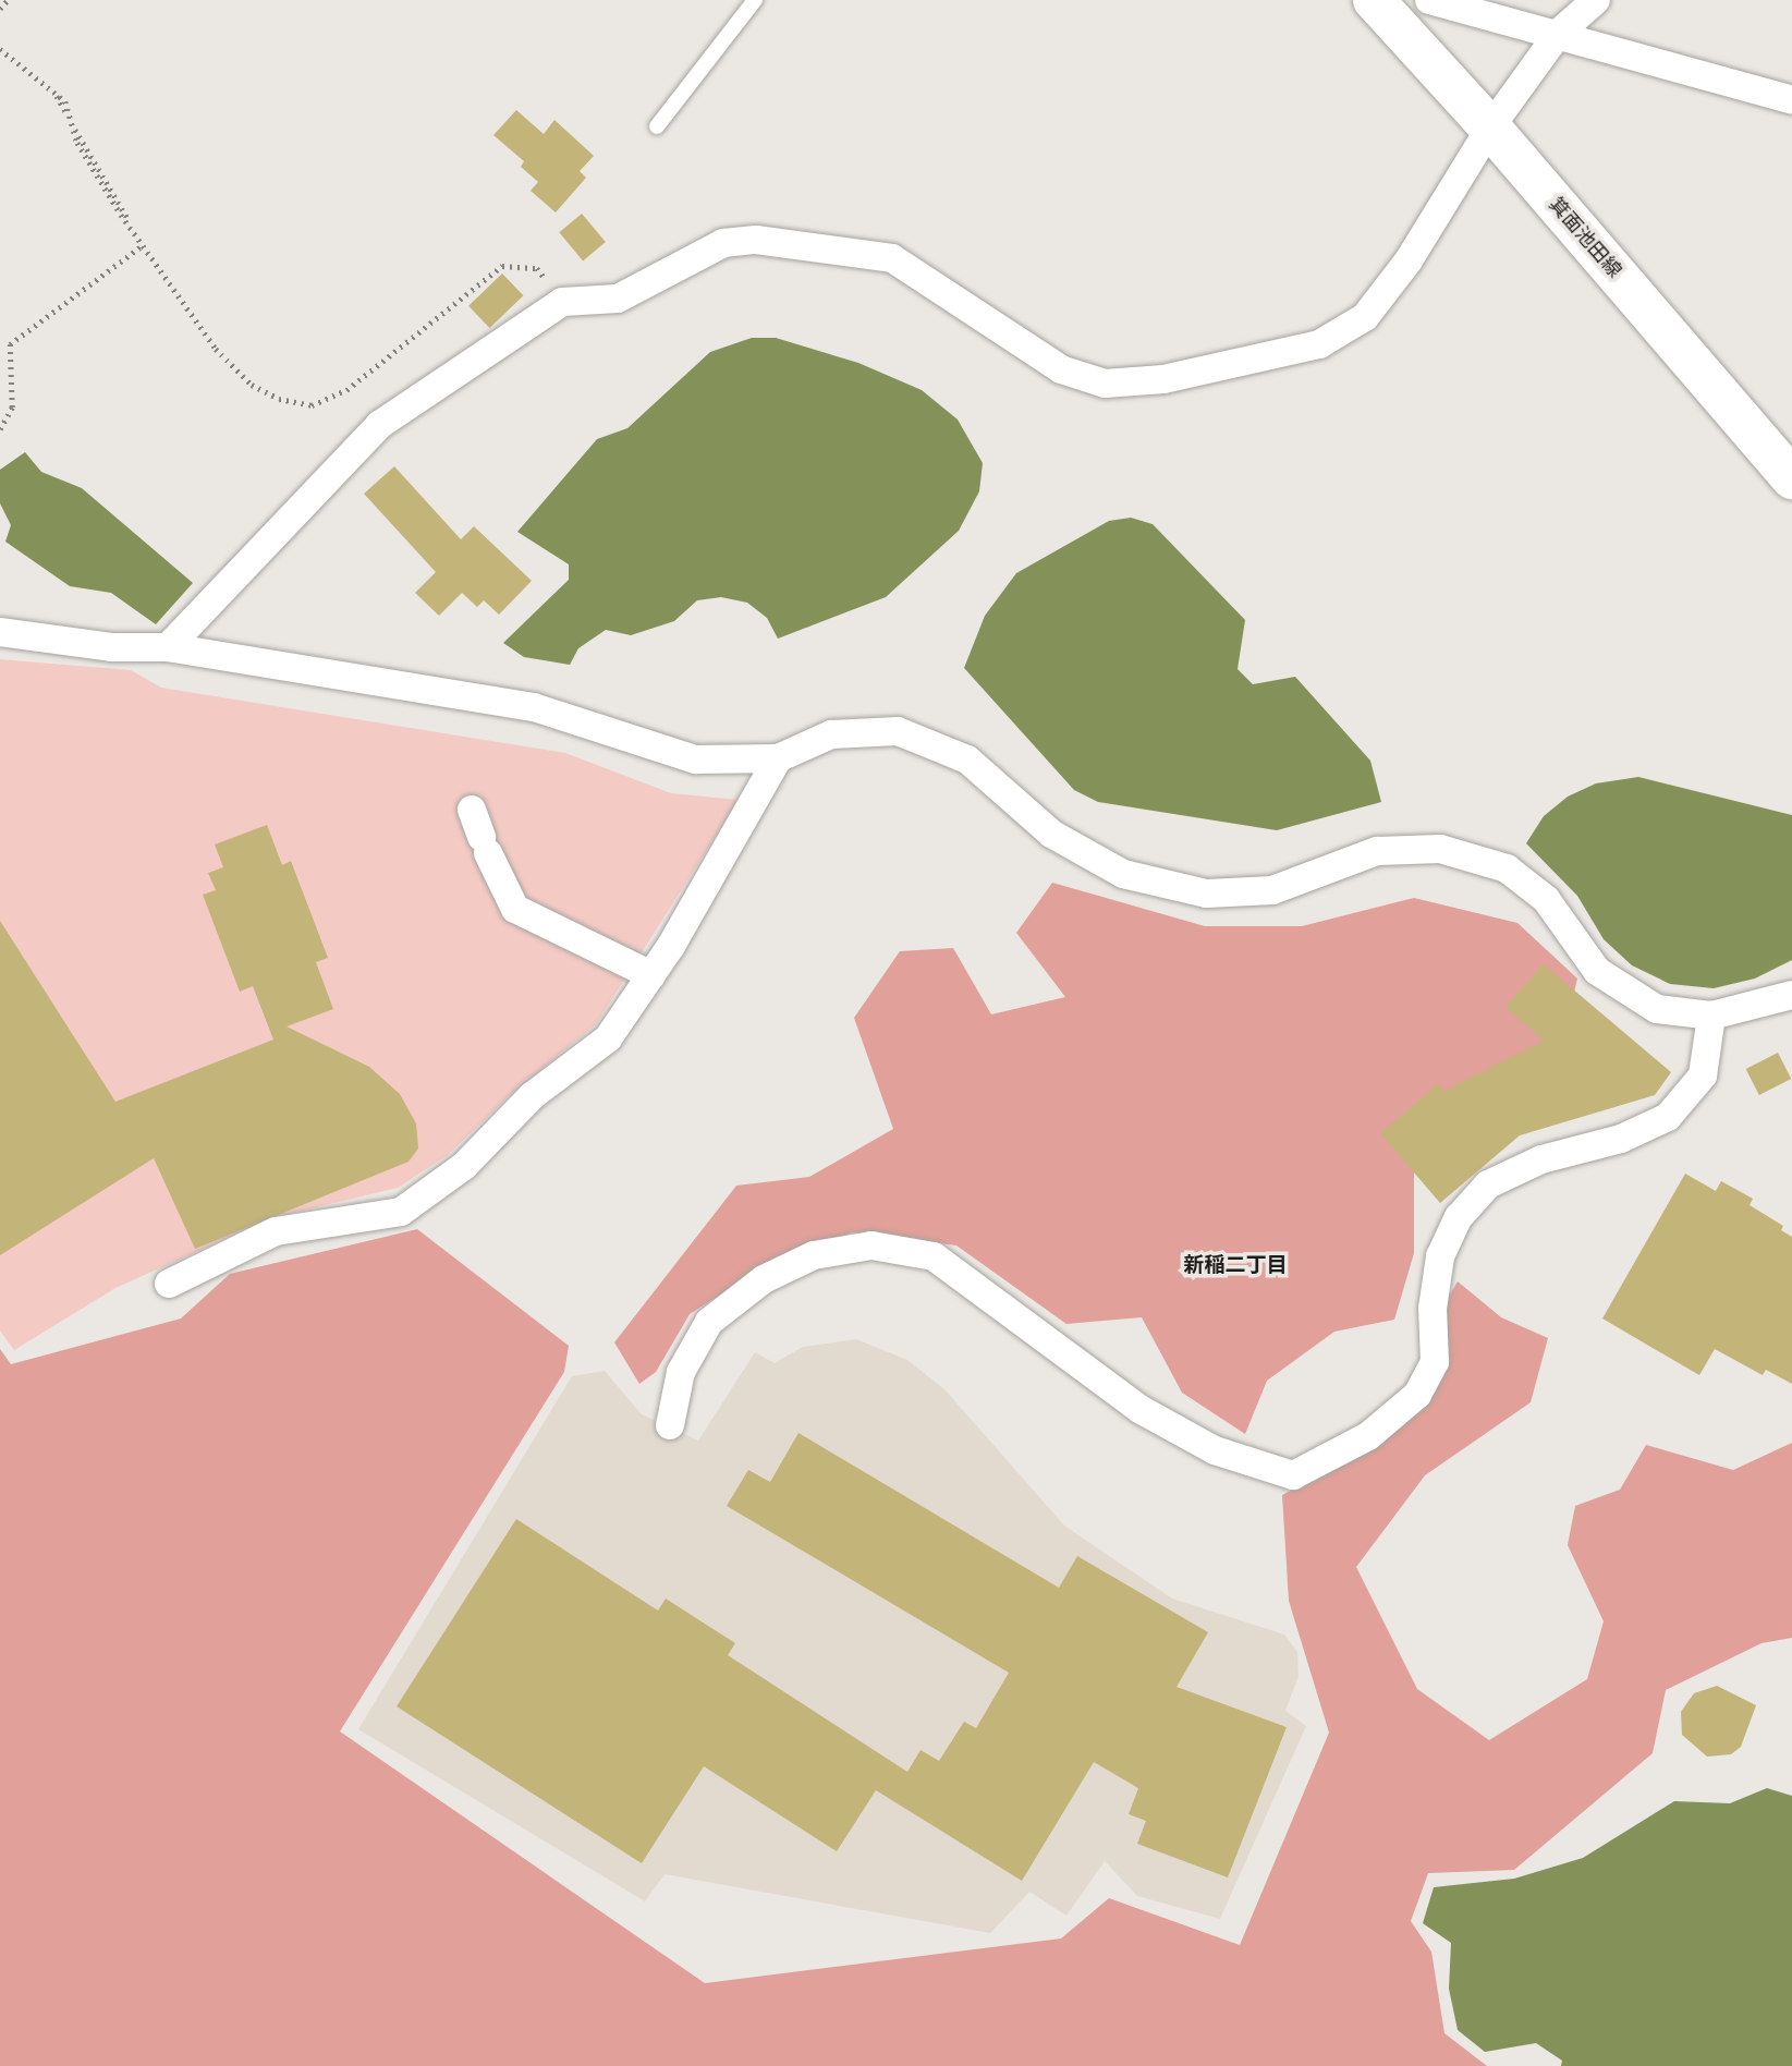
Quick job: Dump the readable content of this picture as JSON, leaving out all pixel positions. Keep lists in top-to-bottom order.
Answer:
{
  "streets": {
    "main road": ["箕面池田線"]
  },
  "districts": ["新稲二丁目"]
}
